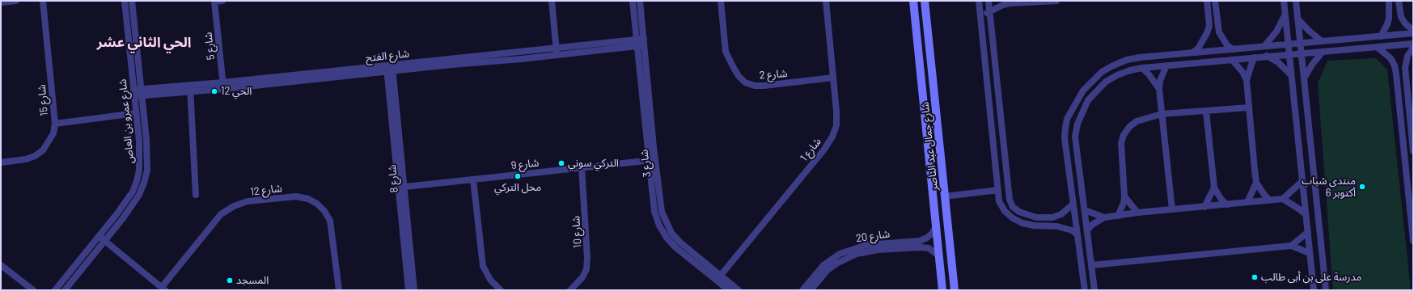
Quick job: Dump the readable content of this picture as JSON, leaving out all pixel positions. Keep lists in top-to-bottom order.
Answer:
{
  "streets": {
    "main road": ["شارع جمال عبد الناصر"],
    "street": [
      "شارع 5",
      "شارع الفتح",
      "شارع 2",
      "شارع 15",
      "شارع عمرو بن العاص",
      "شارع 1",
      "شارع 3",
      "شارع 9",
      "شارع 8",
      "شارع 12",
      "شارع 10",
      "شارع 20"
    ]
  },
  "crossings": [
    ["شارع 5", "شارع الفتح"],
    ["شارع الفتح", "شارع عمرو بن العاص"],
    ["شارع الفتح", "شارع 3"],
    ["شارع الفتح", "شارع 8"],
    ["شارع 2", "شارع 1"],
    ["شارع جمال عبد الناصر", "شارع 20"],
    ["شارع 1", "شارع 3"],
    ["شارع 3", "شارع 9"],
    ["شارع 9", "شارع 8"],
    ["شارع 9", "شارع 10"]
  ],
  "districts": ["الحي الثاني عشر"],
  "places": [
    "الحي 12",
    "التركي سوني",
    "محل التركي",
    "منتدى شباب 6 أكتوبر",
    "مدرسة على بن أبى طالب",
    "المسجد"
  ]
}
